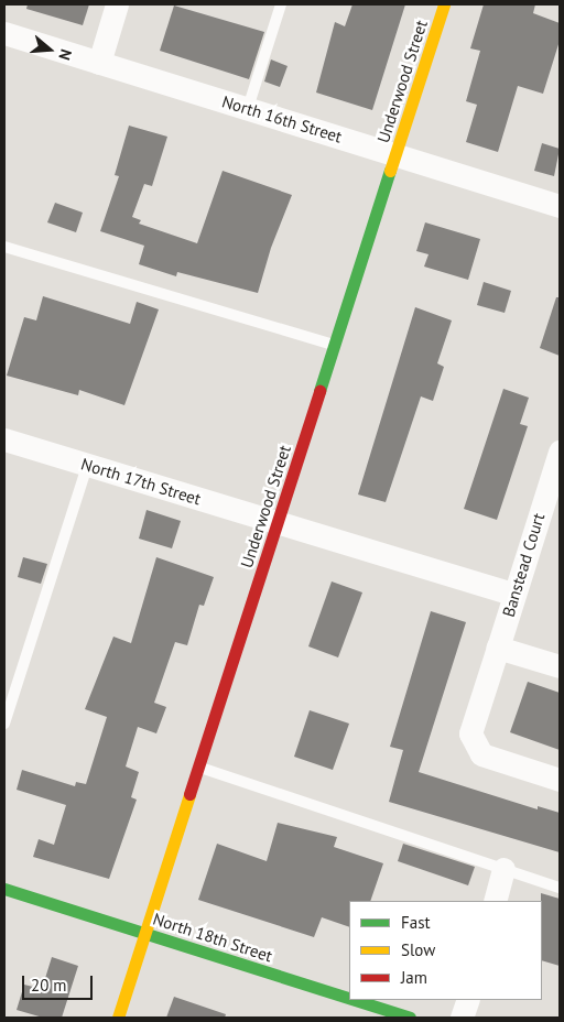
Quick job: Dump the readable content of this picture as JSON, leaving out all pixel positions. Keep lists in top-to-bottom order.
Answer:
{
  "streets": {
    "street": [
      "Underwood Street",
      "North 16th Street",
      "North 17th Street",
      "Banstead Court",
      "North 18th Street"
    ]
  },
  "crossings": [
    ["Underwood Street", "North 16th Street"],
    ["Underwood Street", "North 17th Street"],
    ["Underwood Street", "North 18th Street"],
    ["North 17th Street", "Banstead Court"]
  ],
  "legend": ["Fast", "Slow", "Jam"],
  "scale_bar": "20 m",
  "north": "right"
}
